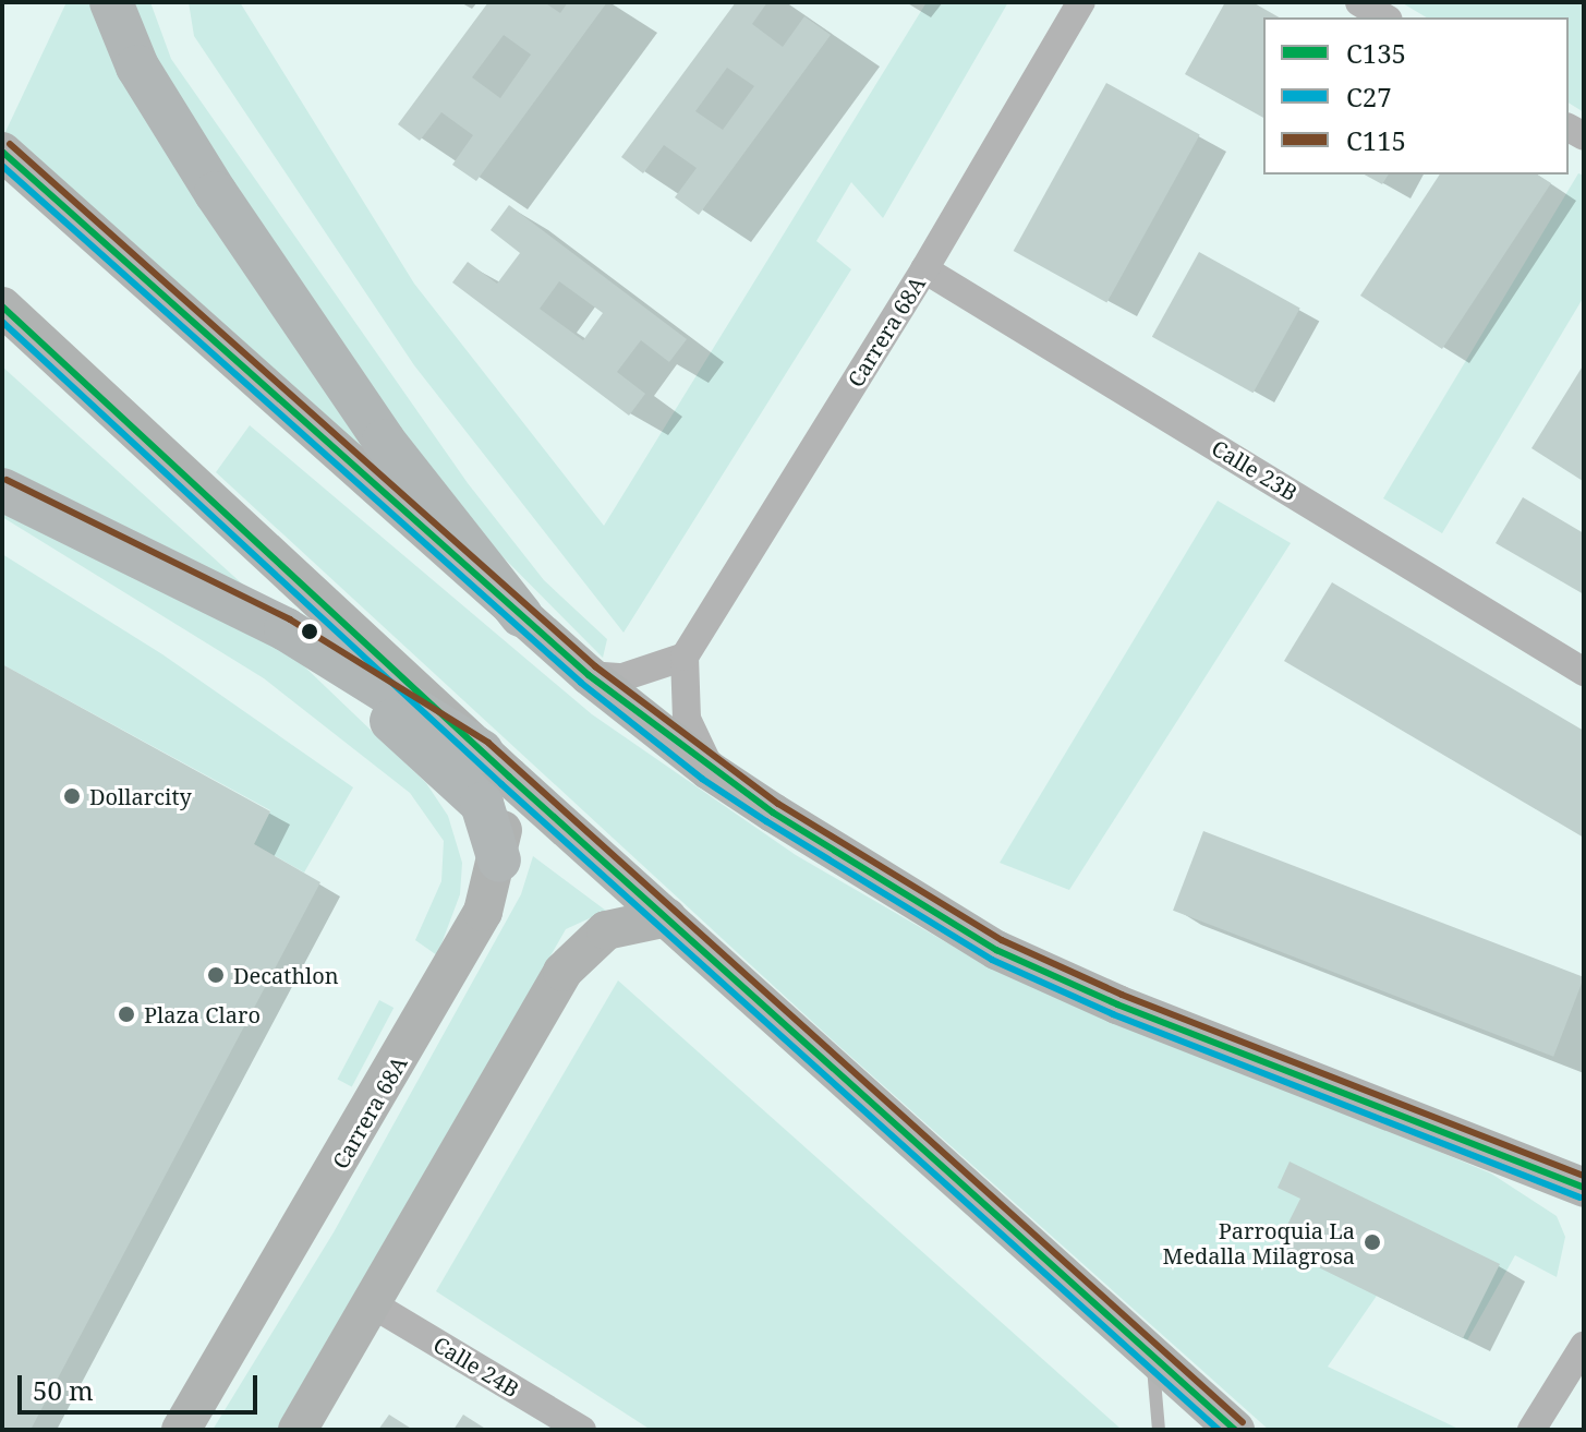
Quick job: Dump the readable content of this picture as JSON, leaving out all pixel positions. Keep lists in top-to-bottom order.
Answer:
{
  "streets": {
    "main road": ["Carrera 68A"],
    "street": ["Calle 23B", "Calle 24B"]
  },
  "crossings": [
    ["Carrera 68A", "Calle 23B"]
  ],
  "places": [
    "Dollarcity",
    "Decathlon",
    "Plaza Claro",
    "Parroquia La Medalla Milagrosa"
  ],
  "lines": ["transit line C115", "transit line C135", "transit line C27"],
  "legend": ["C135", "C27", "C115"],
  "scale_bar": "50 m"
}
